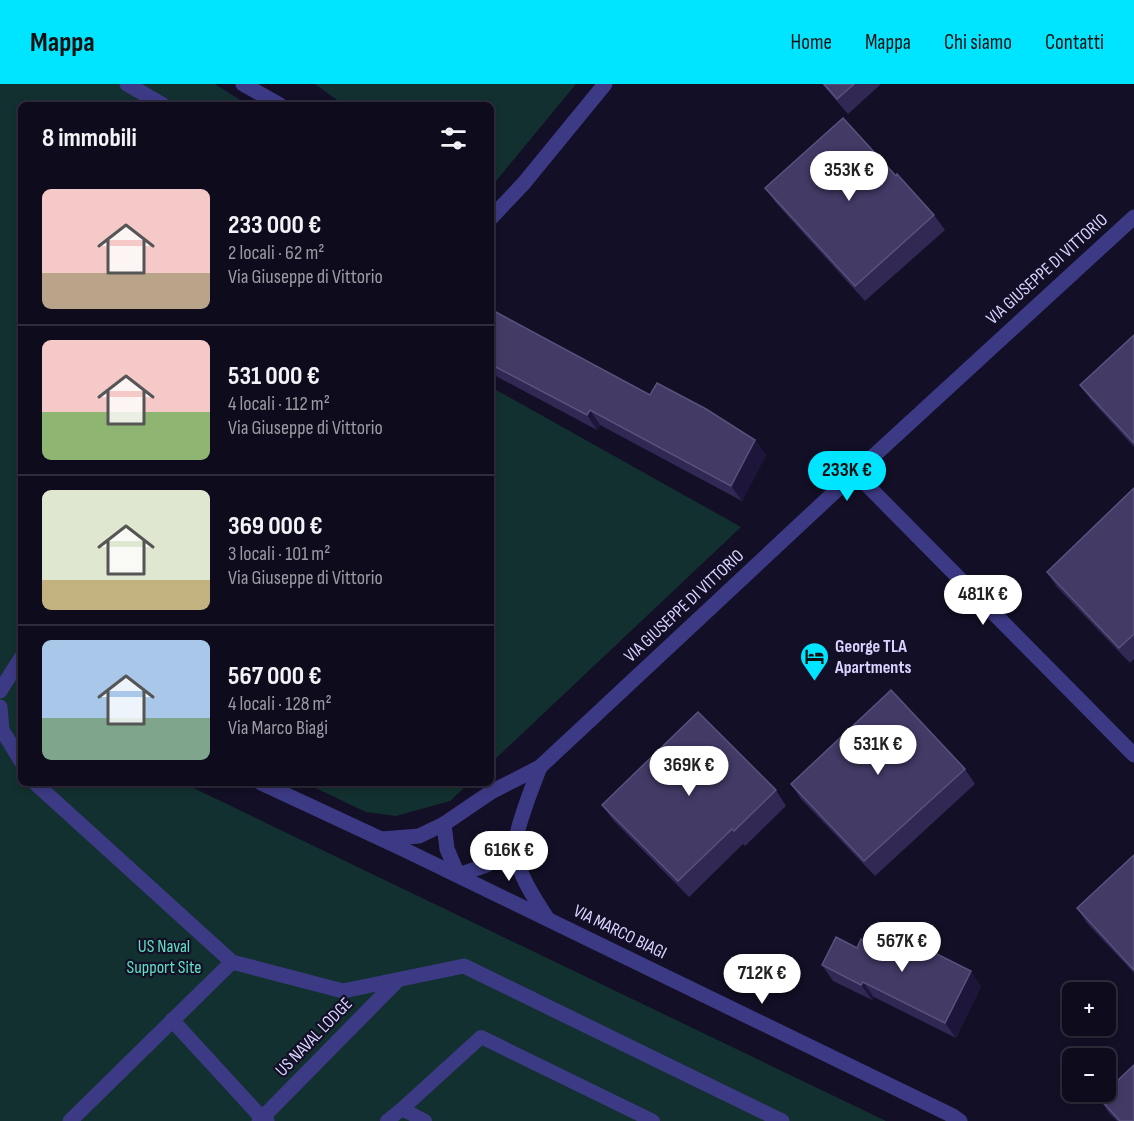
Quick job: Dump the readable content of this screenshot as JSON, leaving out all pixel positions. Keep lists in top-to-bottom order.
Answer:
{
  "streets": {
    "street": ["VIA GIUSEPPE DI VITTORIO", "VIA MARCO BIAGI", "US NAVAL LODGE"]
  },
  "crossings": [
    ["VIA GIUSEPPE DI VITTORIO", "VIA MARCO BIAGI"]
  ],
  "parks": ["US Naval Support Site"],
  "places": {
    "hotel": ["George TLA Apartments"]
  },
  "page": {
    "header": "Mappa",
    "nav": [
      "Home",
      "Mappa",
      "Chi siamo",
      "Contatti"
    ],
    "heading": "8 immobili",
    "price": [
      "353K €",
      "233K €",
      "481K €",
      "531K €",
      "369K €",
      "616K €",
      "567K €",
      "712K €"
    ],
    "list": [
      {
        "name": "233 000 €",
        "note": "2 locali · 62 m² · Via Giuseppe di Vittorio"
      },
      {
        "name": "531 000 €",
        "note": "4 locali · 112 m² · Via Giuseppe di Vittorio"
      },
      {
        "name": "369 000 €",
        "note": "3 locali · 101 m² · Via Giuseppe di Vittorio"
      },
      {
        "name": "567 000 €",
        "note": "4 locali · 128 m² · Via Marco Biagi"
      }
    ],
    "map_buttons": ["+", "−"]
  }
}
